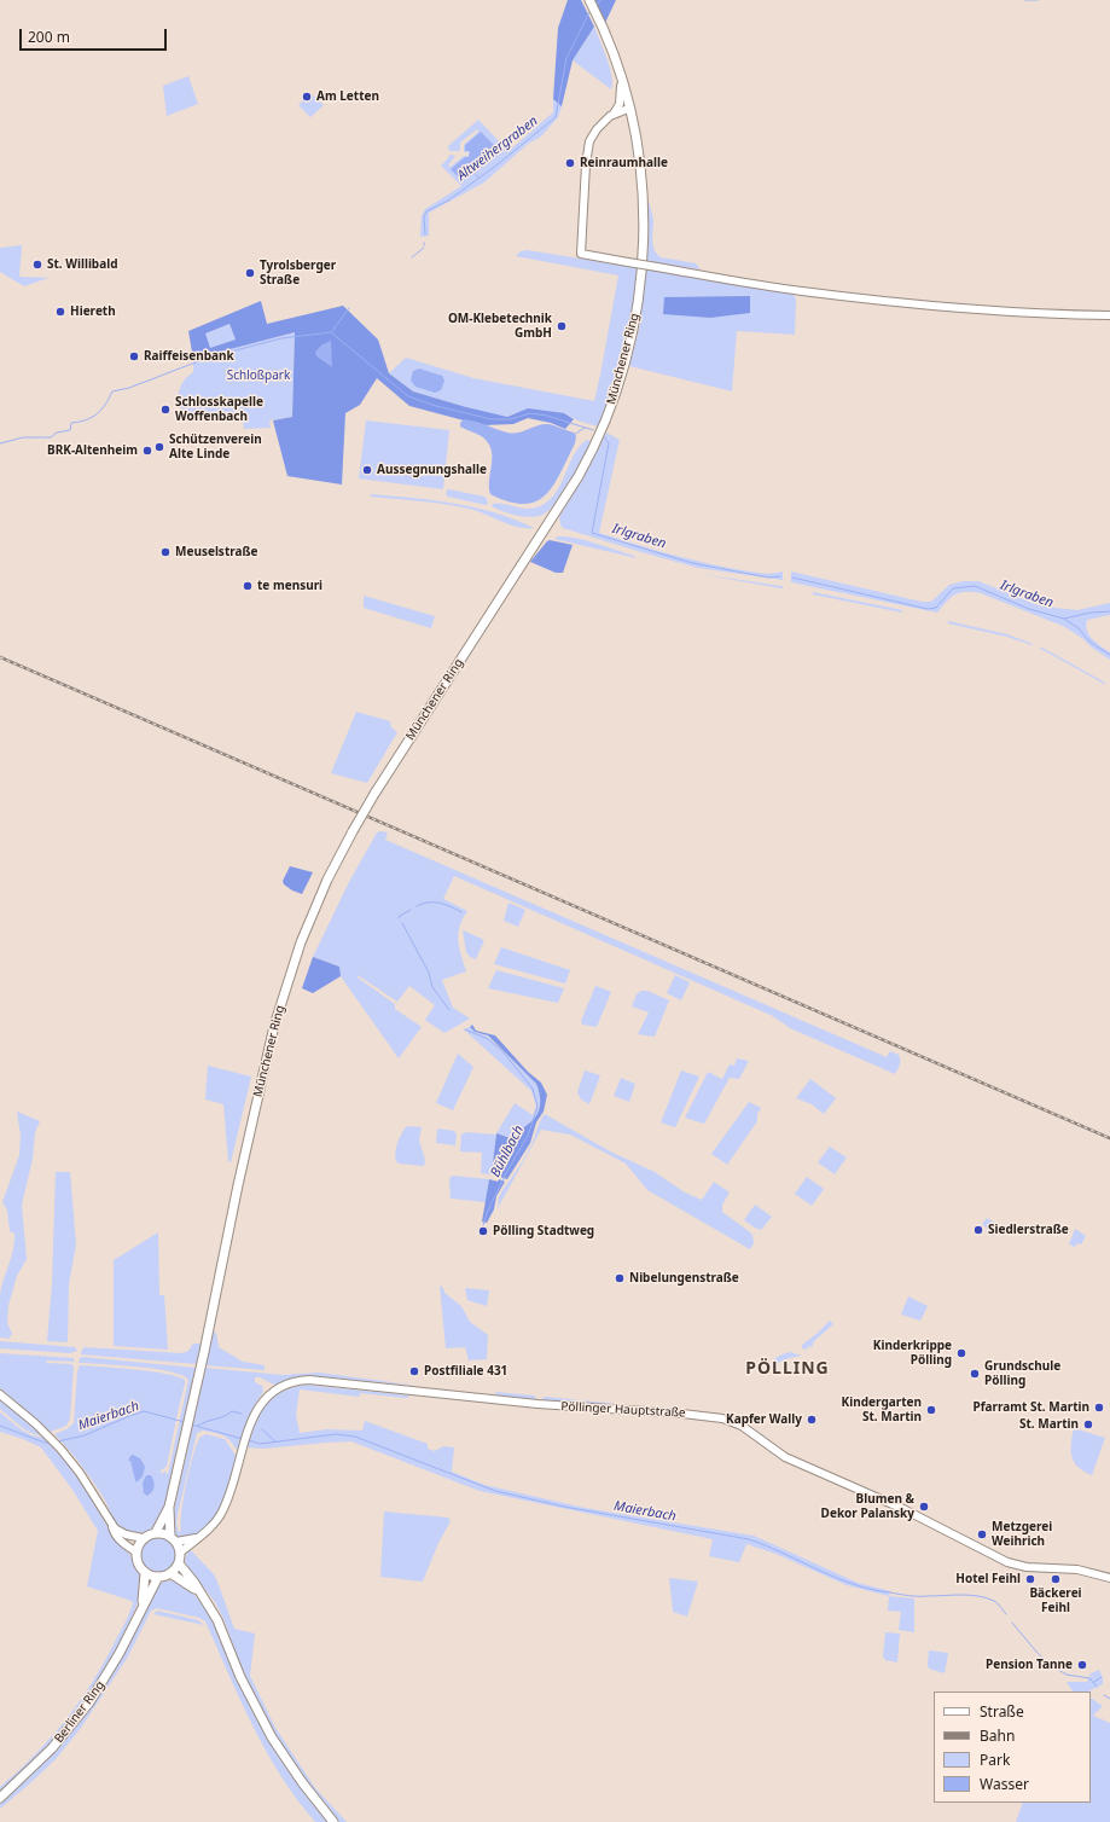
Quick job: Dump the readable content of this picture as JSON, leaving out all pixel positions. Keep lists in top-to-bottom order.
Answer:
{
  "streets": {
    "main road": ["Münchener Ring", "Berliner Ring"],
    "street": ["Pöllinger Hauptstraße"]
  },
  "crossings": [
    ["Pöllinger Hauptstraße", "Berliner Ring"]
  ],
  "districts": ["PÖLLING"],
  "water": [
    "Altweihergraben",
    "Irlgraben",
    "Bühlbach",
    "Maierbach"
  ],
  "parks": ["Schloßpark"],
  "places": [
    "Am Letten",
    "Reinraumhalle",
    "St. Willibald",
    "Tyrolsberger Straße",
    "Hiereth",
    "OM-Klebetechnik GmbH",
    "Raiffeisenbank",
    "Schlosskapelle Woffenbach",
    "Schützenverein Alte Linde",
    "BRK-Altenheim",
    "Aussegnungshalle",
    "Meuselstraße",
    "te mensuri",
    "Siedlerstraße",
    "Pölling Stadtweg",
    "Nibelungenstraße",
    "Kinderkrippe Pölling",
    "Postfiliale 431",
    "Grundschule Pölling",
    "Pfarramt St. Martin",
    "Kindergarten St. Martin",
    "Kapfer Wally",
    "St. Martin",
    "Blumen & Dekor Palansky",
    "Metzgerei Weihrich",
    "Hotel Feihl",
    "Bäckerei Feihl",
    "Pension Tanne"
  ],
  "legend": [
    "Straße",
    "Bahn",
    "Park",
    "Wasser"
  ],
  "scale_bar": "200 m"
}
